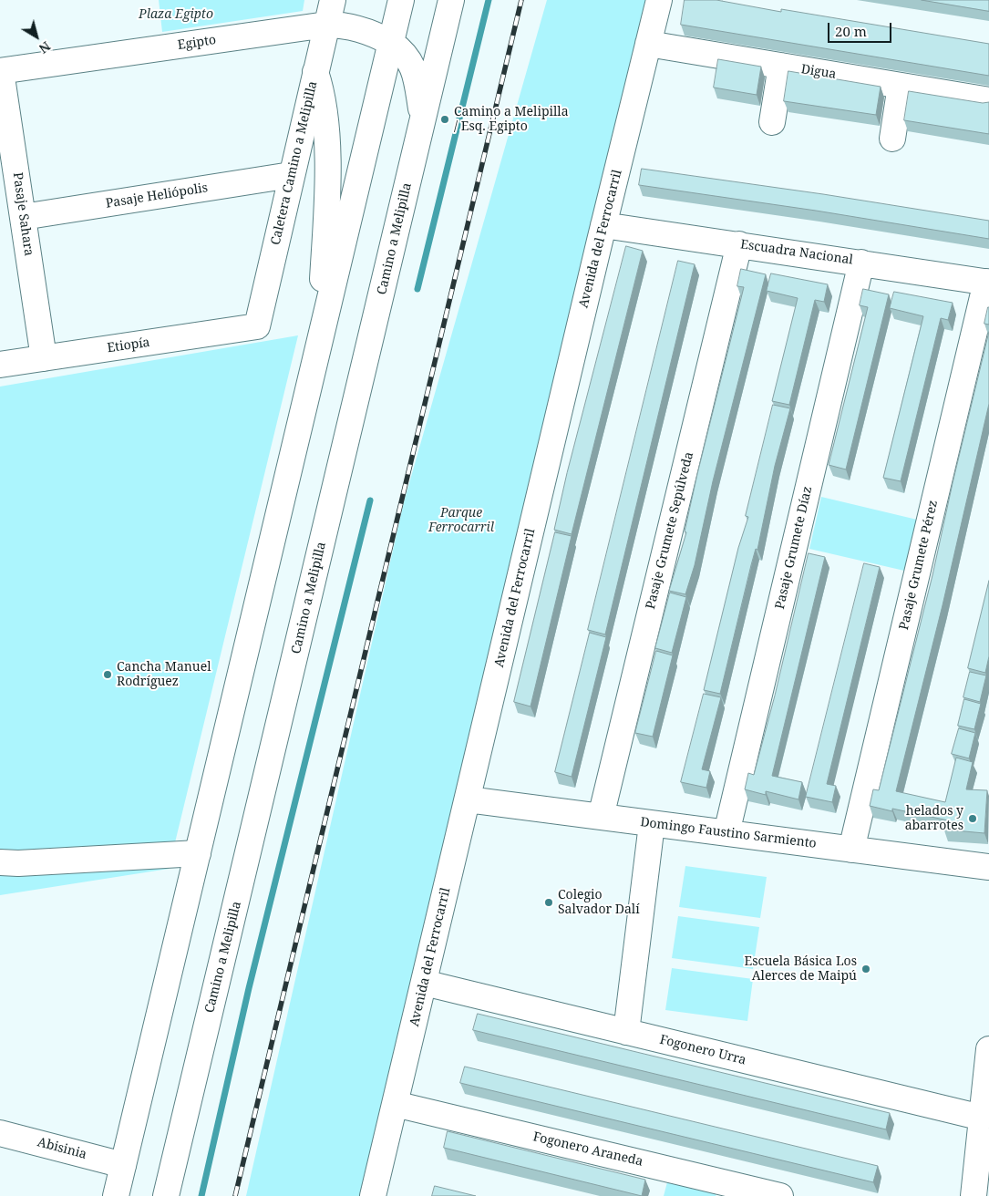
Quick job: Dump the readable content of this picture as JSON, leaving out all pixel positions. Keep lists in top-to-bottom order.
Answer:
{
  "streets": {
    "street": [
      "Egipto",
      "Digua",
      "Caletera Camino a Melipilla",
      "Pasaje Heliópolis",
      "Pasaje Sahara",
      "Camino a Melipilla",
      "Avenida del Ferrocarril",
      "Escuadra Nacional",
      "Etiopía",
      "Pasaje Grumete Sepúlveda",
      "Pasaje Grumete Díaz",
      "Pasaje Grumete Pérez",
      "Domingo Faustino Sarmiento",
      "Fogonero Urra",
      "Abisinia",
      "Fogonero Araneda"
    ]
  },
  "crossings": [
    ["Egipto", "Caletera Camino a Melipilla"],
    ["Egipto", "Pasaje Sahara"],
    ["Egipto", "Camino a Melipilla"],
    ["Digua", "Avenida del Ferrocarril"],
    ["Caletera Camino a Melipilla", "Pasaje Heliópolis"],
    ["Caletera Camino a Melipilla", "Etiopía"],
    ["Pasaje Heliópolis", "Pasaje Sahara"],
    ["Pasaje Sahara", "Etiopía"],
    ["Avenida del Ferrocarril", "Escuadra Nacional"],
    ["Avenida del Ferrocarril", "Domingo Faustino Sarmiento"],
    ["Avenida del Ferrocarril", "Fogonero Urra"],
    ["Avenida del Ferrocarril", "Fogonero Araneda"],
    ["Escuadra Nacional", "Pasaje Grumete Sepúlveda"],
    ["Escuadra Nacional", "Pasaje Grumete Díaz"],
    ["Escuadra Nacional", "Pasaje Grumete Pérez"],
    ["Pasaje Grumete Sepúlveda", "Domingo Faustino Sarmiento"],
    ["Pasaje Grumete Díaz", "Domingo Faustino Sarmiento"],
    ["Pasaje Grumete Pérez", "Domingo Faustino Sarmiento"]
  ],
  "parks": ["Plaza Egipto", "Parque Ferrocarril"],
  "places": [
    "Camino a Melipilla / Esq. Egipto",
    "Cancha Manuel Rodríguez",
    "helados y abarrotes",
    "Colegio Salvador Dalí",
    "Escuela Básica Los Alerces de Maipú"
  ],
  "scale_bar": "20 m",
  "north": "bottom right"
}
